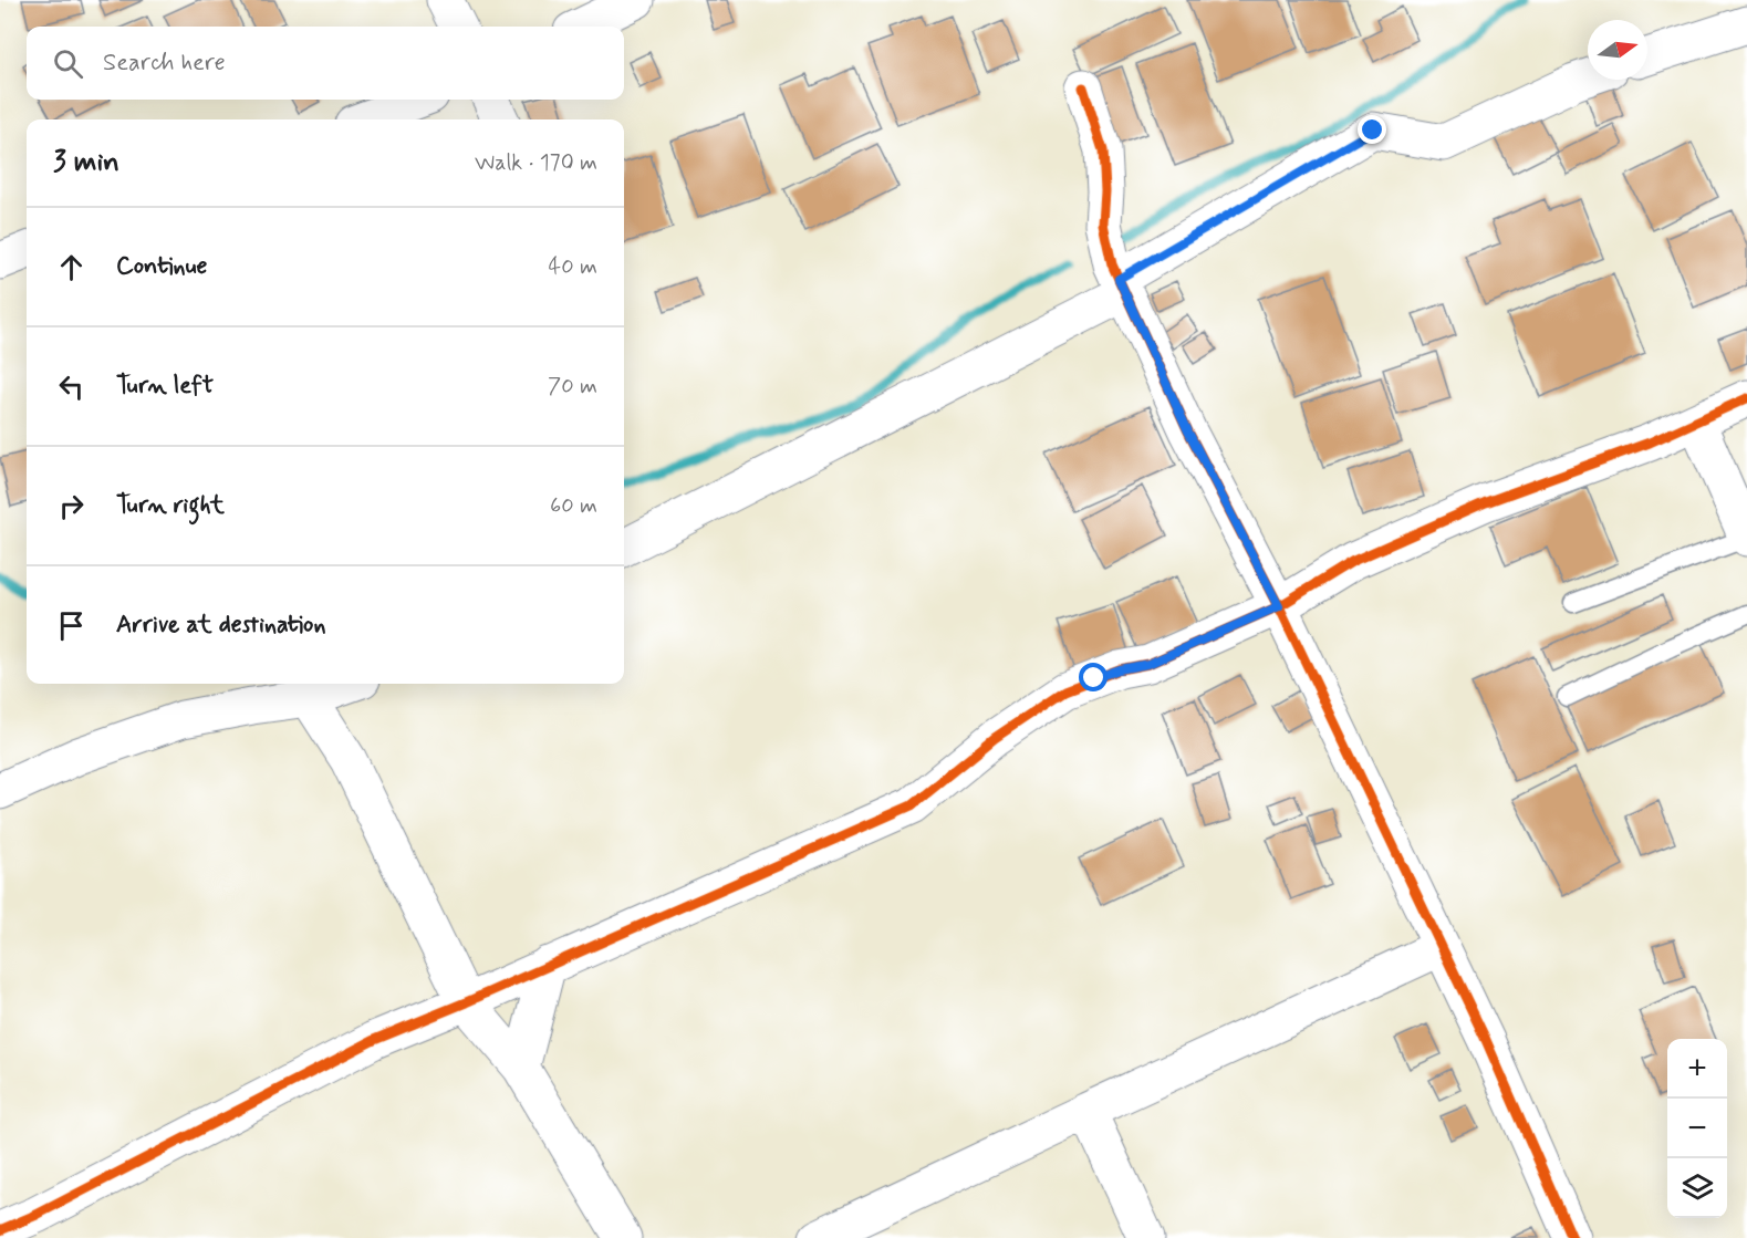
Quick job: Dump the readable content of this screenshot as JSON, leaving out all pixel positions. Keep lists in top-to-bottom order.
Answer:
{
  "north": "right",
  "page": {
    "search": "Search here",
    "heading": ["3 min", "Walk · 170 m"],
    "list": [
      ["Continue", "40 m"],
      ["Turn left", "70 m"],
      ["Turn right", "60 m"],
      "Arrive at destination"
    ],
    "map_buttons": ["+", "−"]
  }
}
